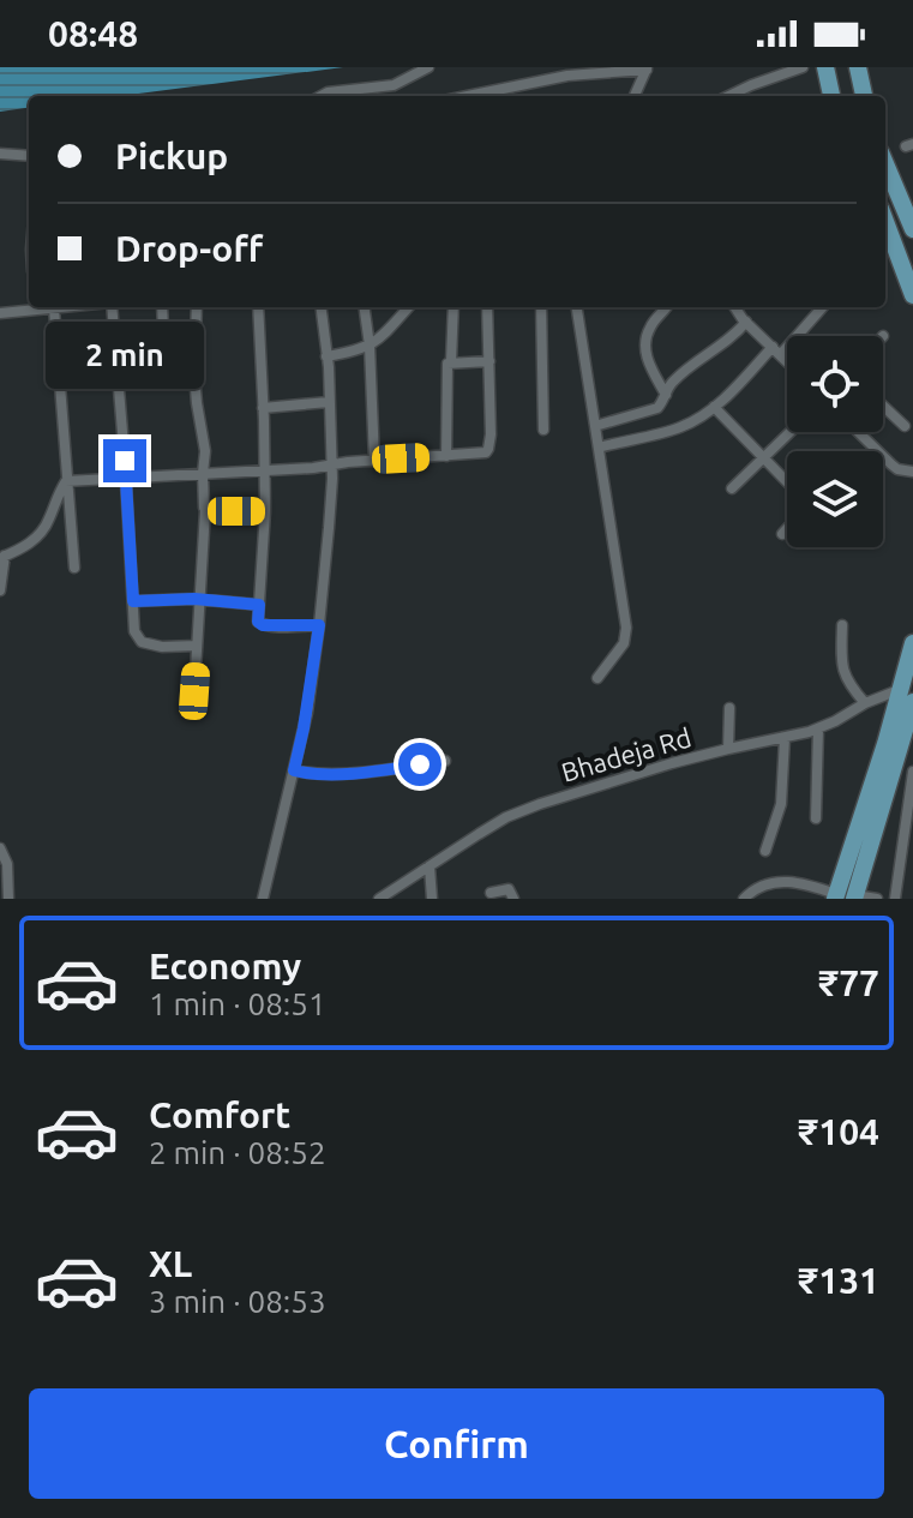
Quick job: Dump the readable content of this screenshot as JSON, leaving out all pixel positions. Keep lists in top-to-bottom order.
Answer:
{
  "streets": {
    "street": ["Bhadeja Rd"]
  },
  "page": {
    "status": "08:48",
    "banner": ["Pickup", "Drop-off"],
    "bubble": "2 min",
    "list": [
      {
        "name": "Economy",
        "note": "1 min · 08:51",
        "value": "₹77"
      },
      {
        "name": "Comfort",
        "note": "2 min · 08:52",
        "value": "₹104"
      },
      {
        "name": "XL",
        "note": "3 min · 08:53",
        "value": "₹131"
      }
    ],
    "buttons": "Confirm"
  }
}
